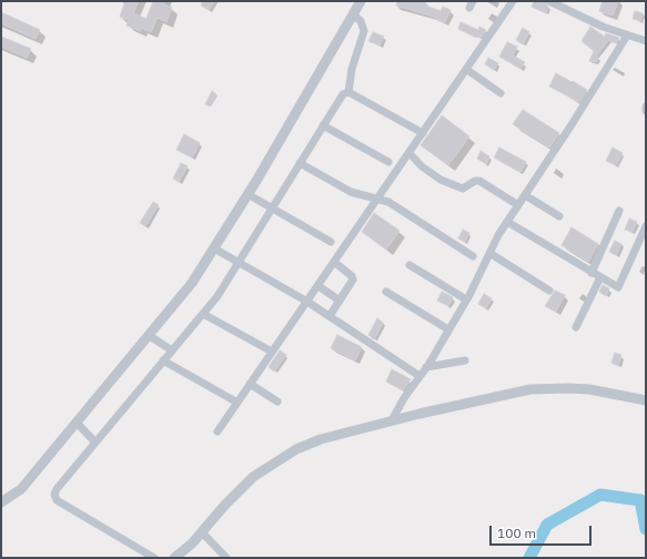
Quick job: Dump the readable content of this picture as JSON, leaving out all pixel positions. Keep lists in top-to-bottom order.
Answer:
{
  "scale_bar": "100 m"
}
